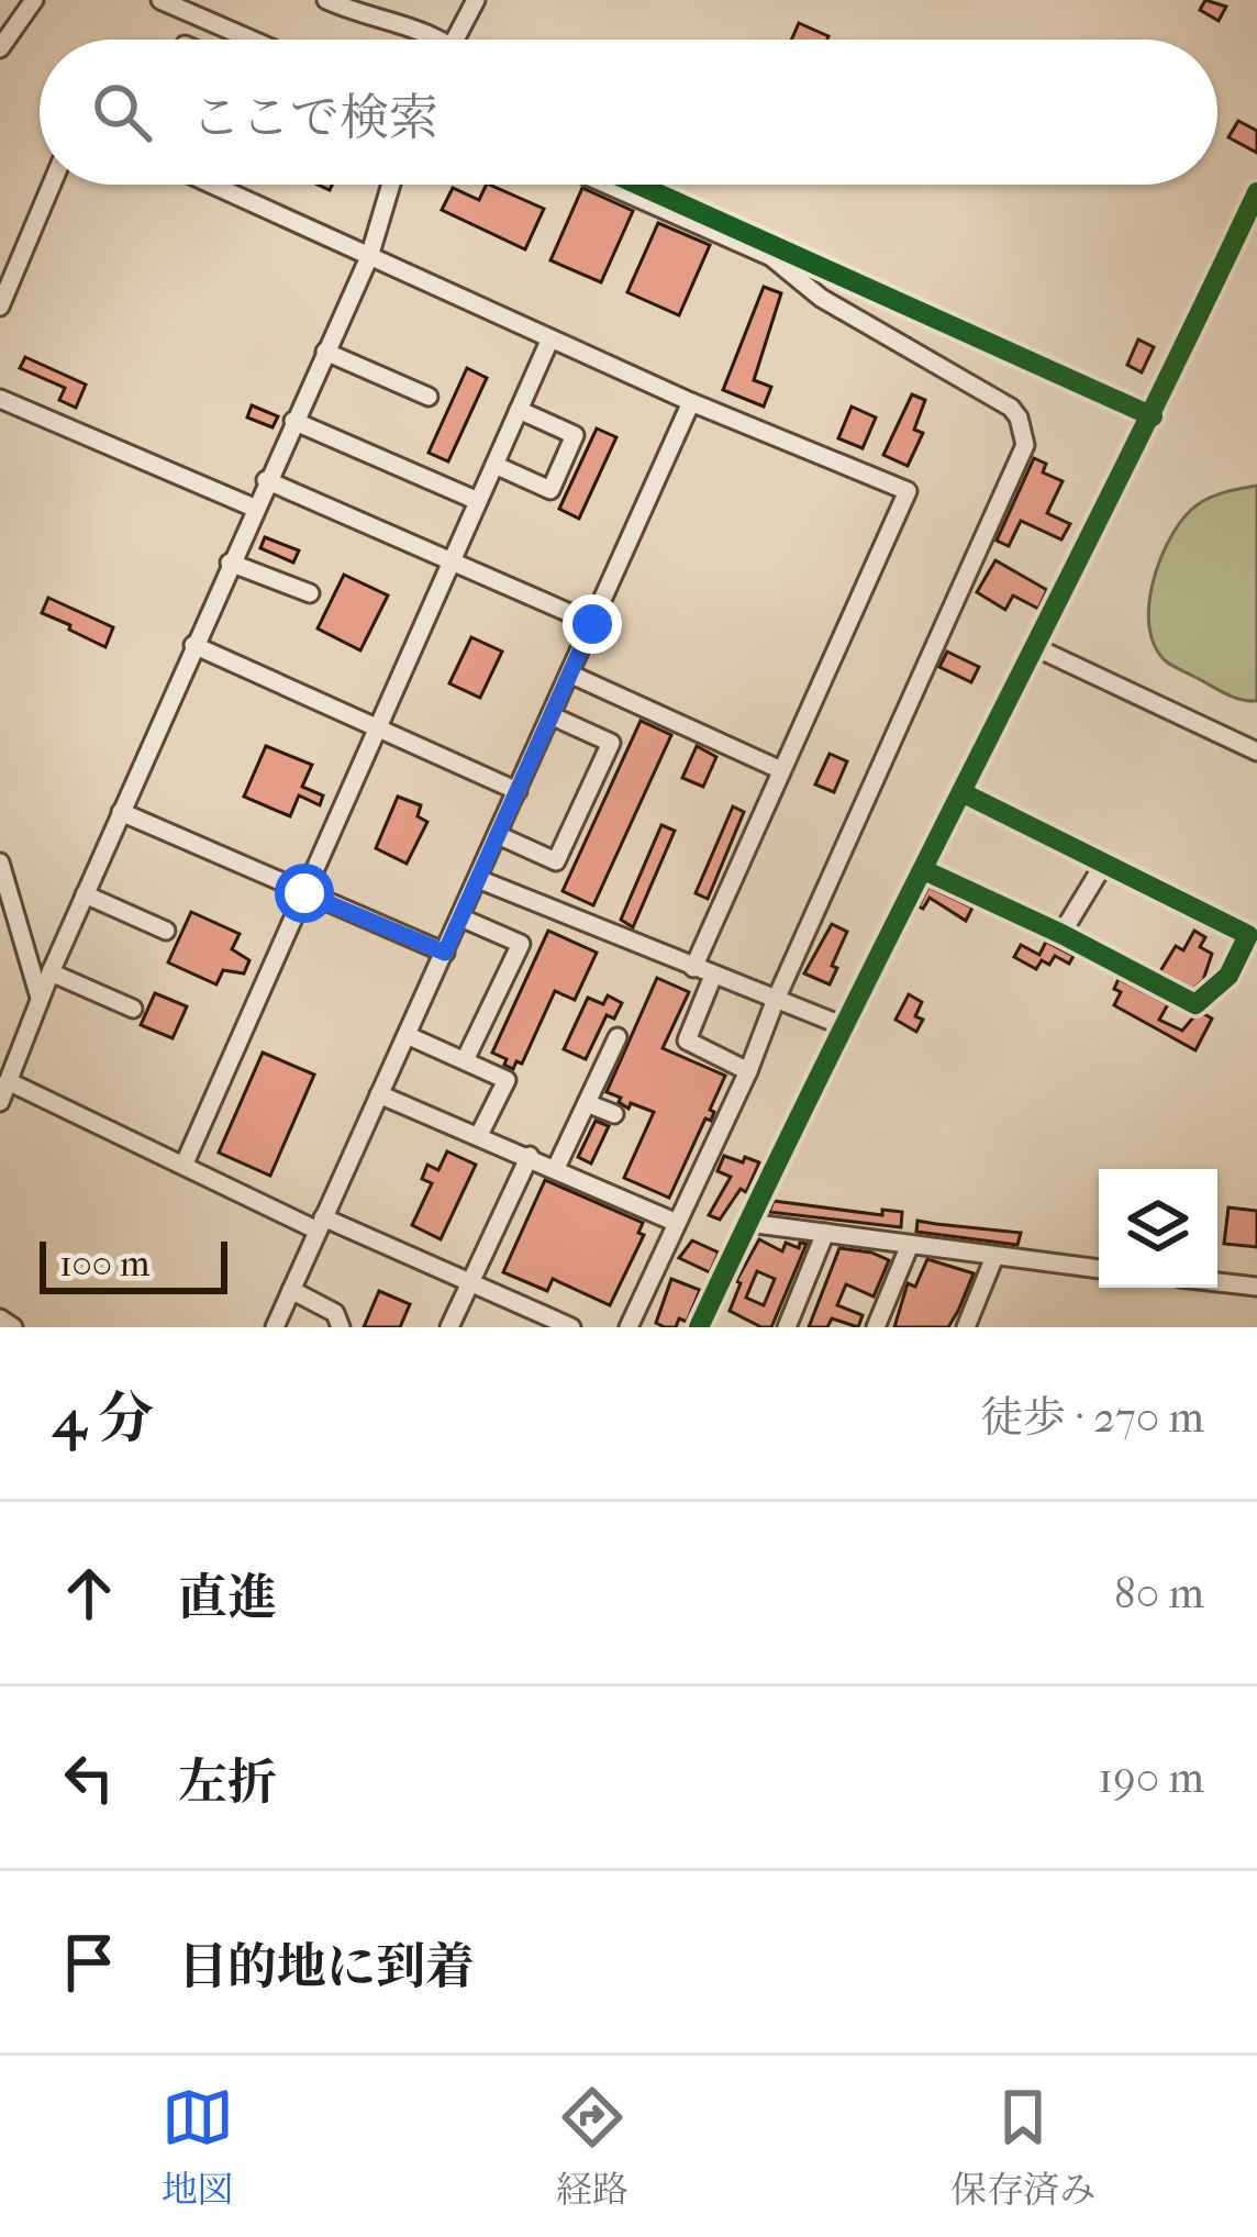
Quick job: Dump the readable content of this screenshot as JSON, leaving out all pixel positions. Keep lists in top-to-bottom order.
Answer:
{
  "scale_bar": "100 m",
  "page": {
    "search": "ここで検索",
    "scale": "100 m",
    "heading": ["4 分", "徒歩 · 270 m"],
    "list": [
      ["直進", "80 m"],
      ["左折", "190 m"],
      "目的地に到着"
    ],
    "nav": ["地図", "経路", "保存済み"]
  }
}
